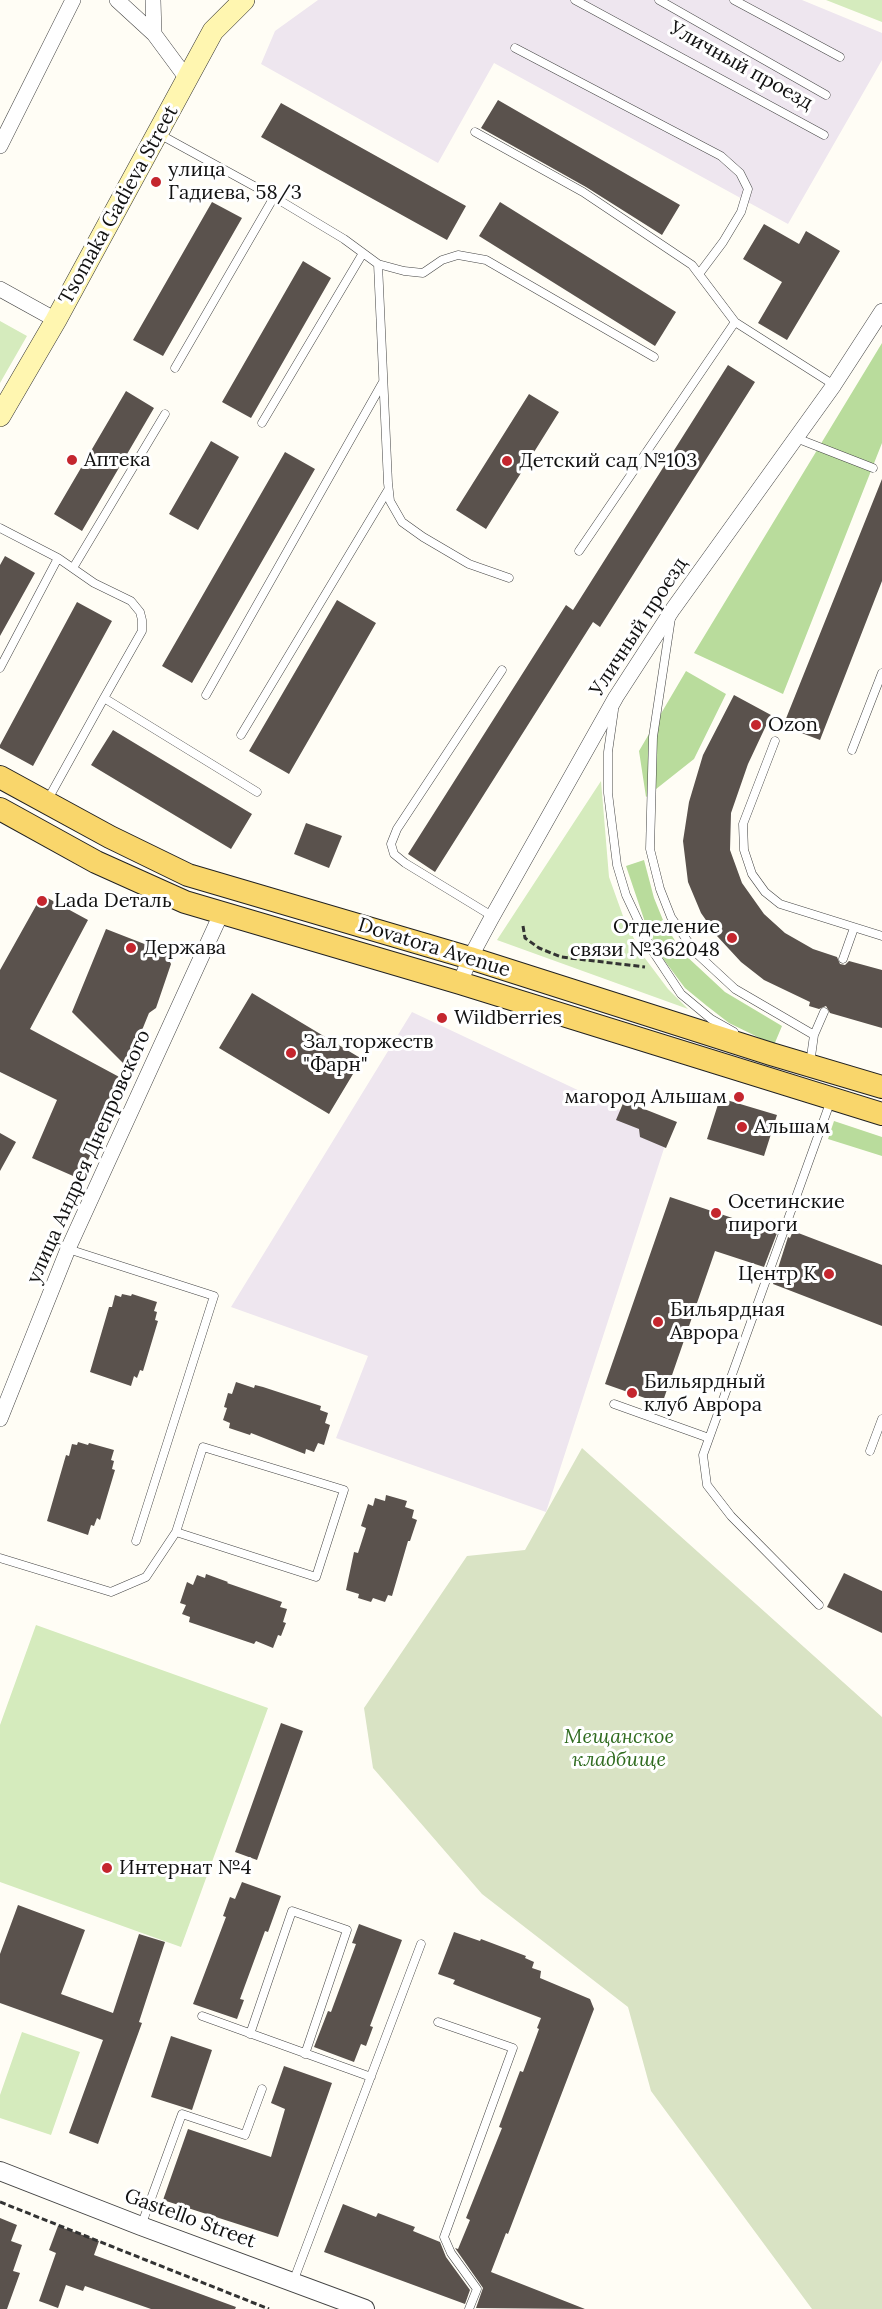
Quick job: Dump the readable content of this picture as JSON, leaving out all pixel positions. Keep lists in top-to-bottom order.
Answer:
{
  "streets": {
    "main road": ["Tsomaka Gadieva Street", "Dovatora Avenue"],
    "street": ["Уличный проезд", "улица Андрея Днепровского", "Gastello Street"]
  },
  "crossings": [
    ["Уличный проезд", "Dovatora Avenue"],
    ["Dovatora Avenue", "улица Андрея Днепровского"]
  ],
  "parks": ["Мещанское кладбище"],
  "places": [
    "улица Гадиева, 58/3",
    "Аптека",
    "Детский сад №103",
    "Ozon",
    "Lada Dеталь",
    "Отделение связи №362048",
    "Держава",
    "Wildberries",
    "Зал торжеств \"Фарн\"",
    "магород Альшам",
    "Альшам",
    "Осетинские пироги",
    "Центр К",
    "Бильярдная Аврора",
    "Бильярдный клуб Аврора",
    "Интернат №4"
  ]
}
